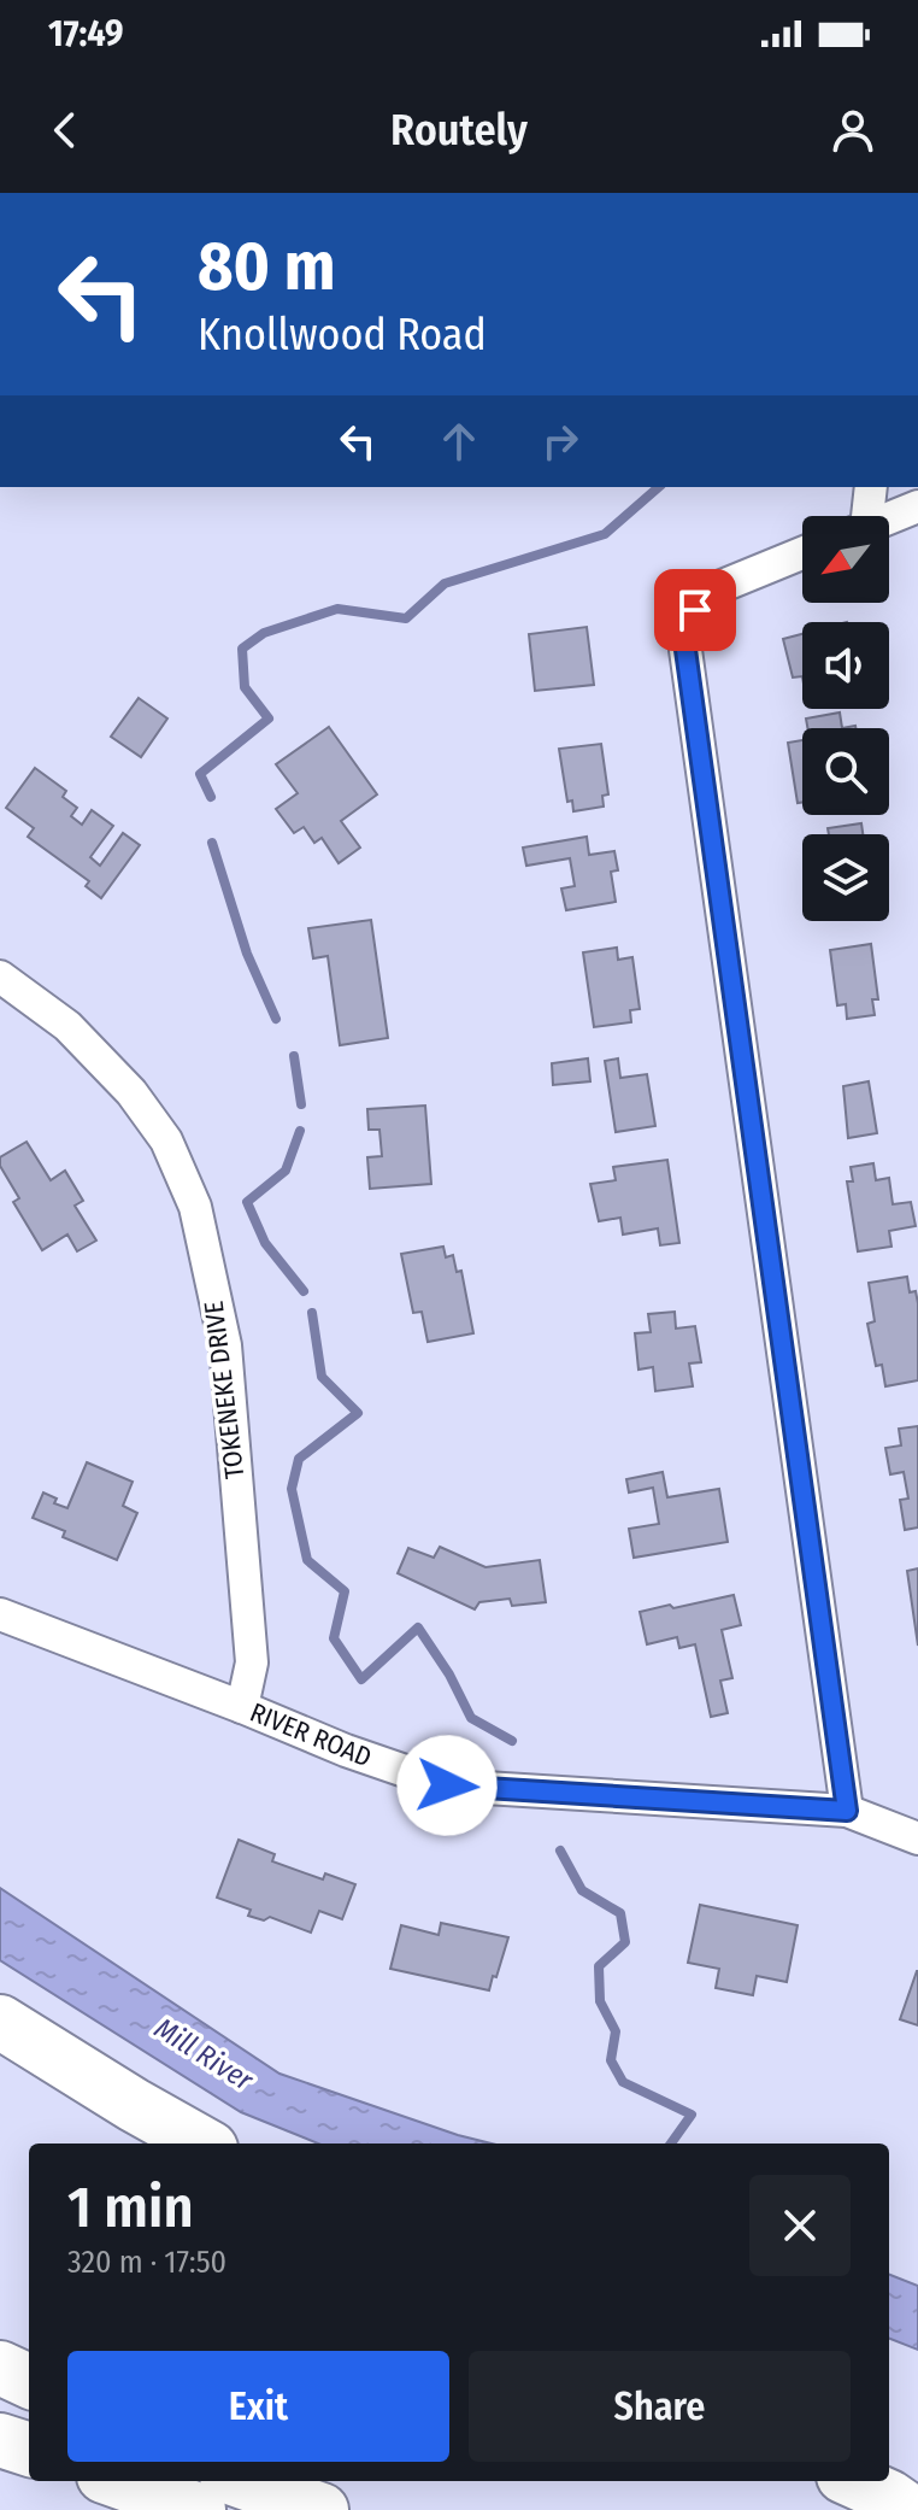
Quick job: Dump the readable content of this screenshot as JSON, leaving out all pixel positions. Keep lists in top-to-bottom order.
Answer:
{
  "streets": {
    "street": ["TOKENEKE DRIVE", "RIVER ROAD"]
  },
  "crossings": [
    ["TOKENEKE DRIVE", "RIVER ROAD"]
  ],
  "water": ["Mill River"],
  "north": "bottom left",
  "page": {
    "status": "17:49",
    "header": "Routely",
    "turn": ["80 m", "Knollwood Road"],
    "heading": ["1 min", "320 m · 17:50"],
    "buttons": ["Exit", "Share"]
  }
}
